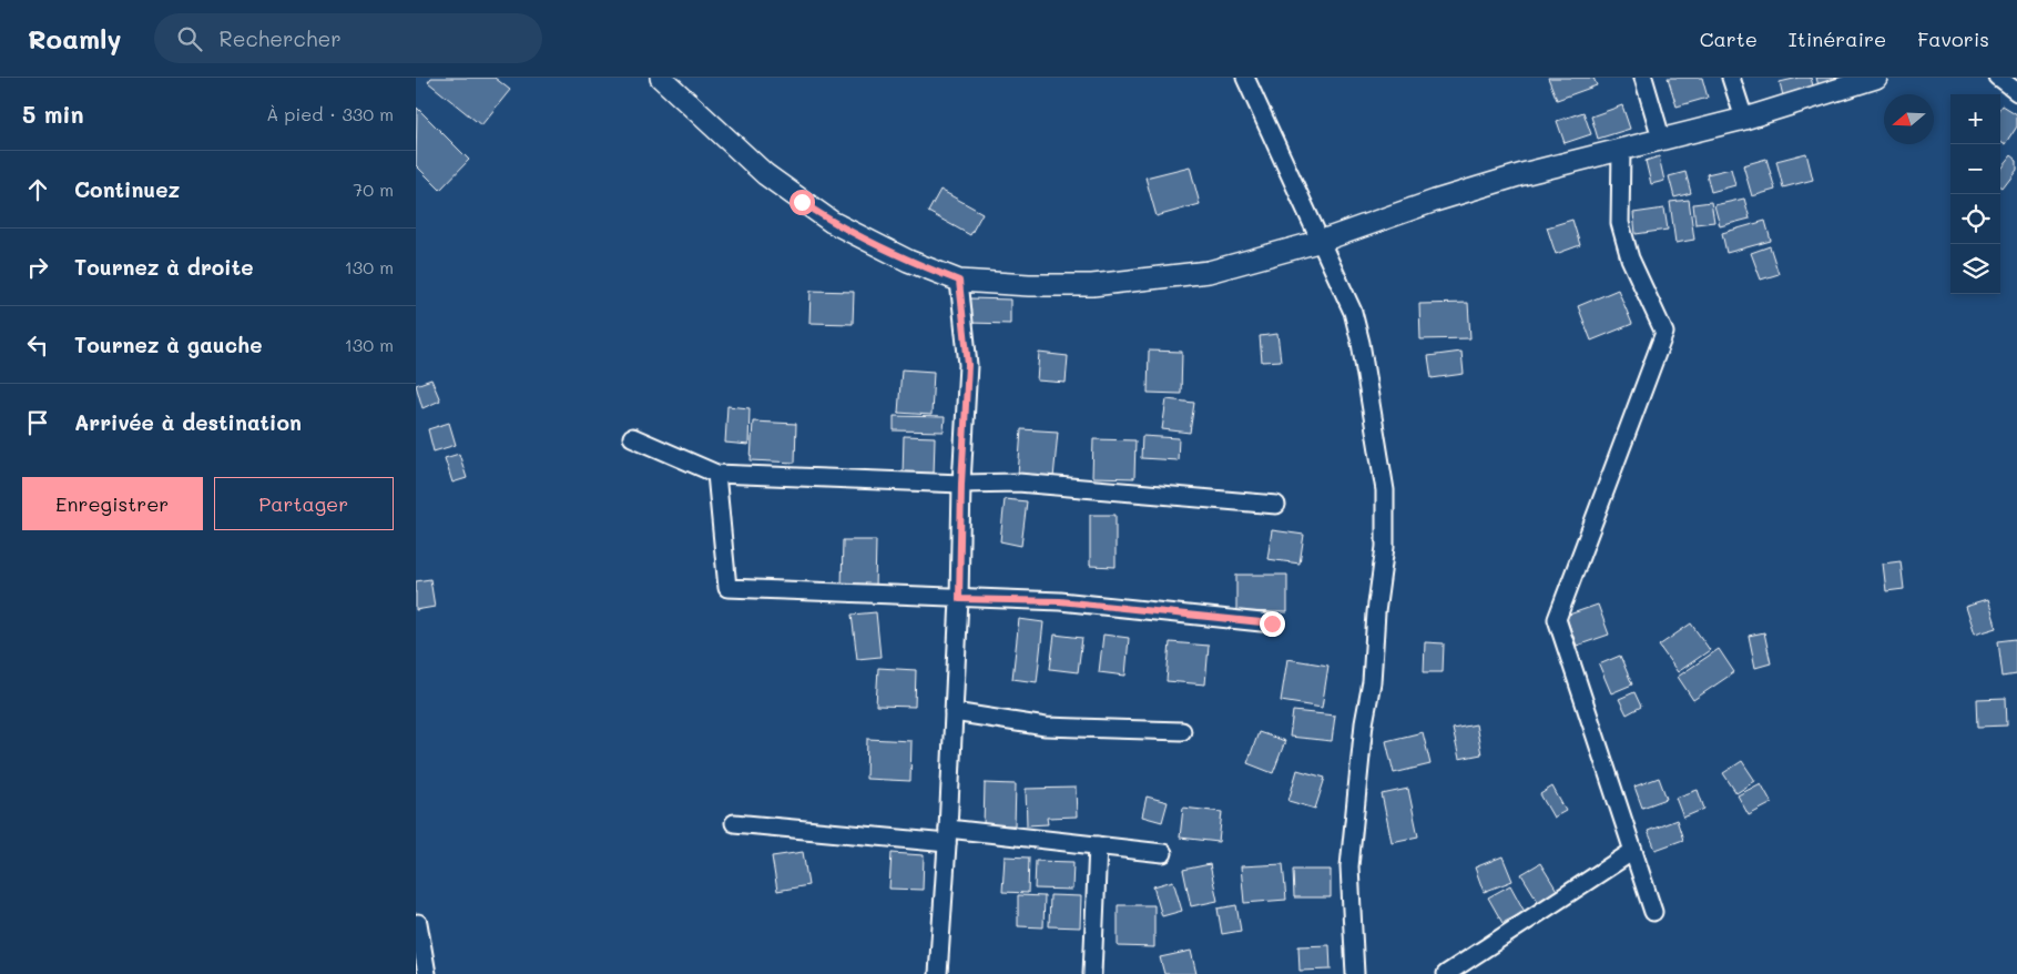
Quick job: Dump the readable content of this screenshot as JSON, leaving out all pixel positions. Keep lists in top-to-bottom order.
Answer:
{
  "north": "left",
  "page": {
    "header": "Roamly",
    "search": "Rechercher",
    "nav": ["Carte", "Itinéraire", "Favoris"],
    "heading": ["5 min", "À pied · 330 m"],
    "map_buttons": ["+", "−"],
    "list": [
      ["Continuez", "70 m"],
      ["Tournez à droite", "130 m"],
      ["Tournez à gauche", "130 m"],
      "Arrivée à destination"
    ],
    "buttons": ["Enregistrer", "Partager"]
  }
}
